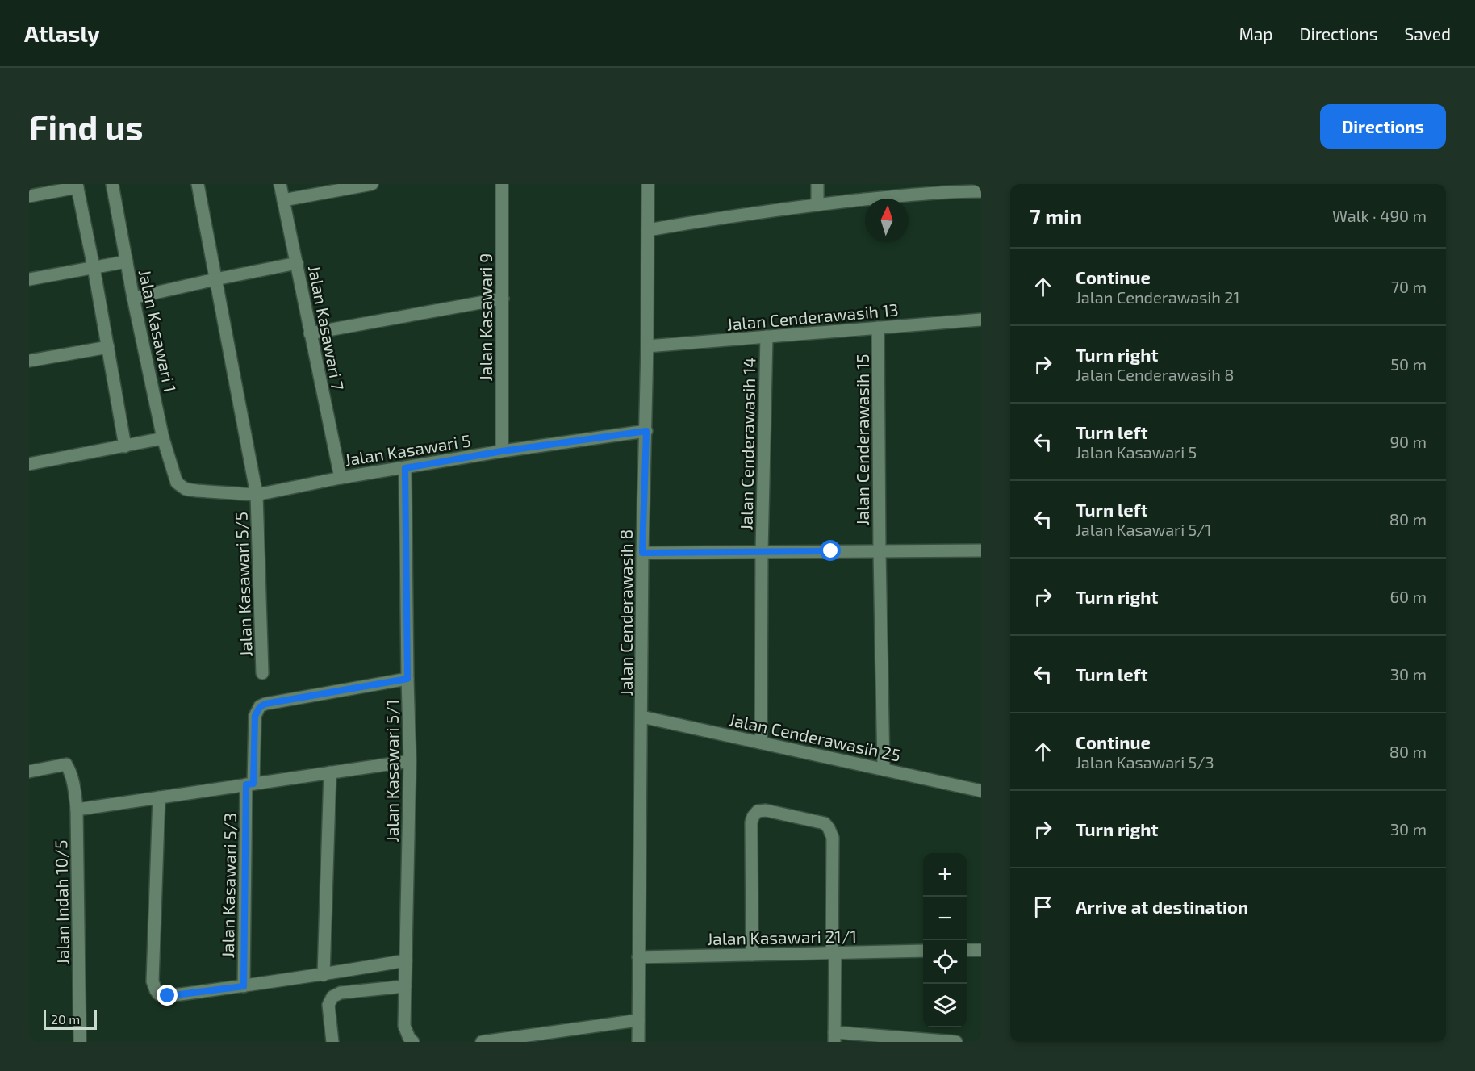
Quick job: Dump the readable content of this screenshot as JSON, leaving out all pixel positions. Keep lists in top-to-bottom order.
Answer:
{
  "streets": {
    "street": [
      "Jalan Cenderawasih 13",
      "Jalan Kasawari 9",
      "Jalan Kasawari 7",
      "Jalan Kasawari 1",
      "Jalan Cenderawasih 15",
      "Jalan Cenderawasih 14",
      "Jalan Kasawari 5",
      "Jalan Kasawari 5/5",
      "Jalan Cenderawasih 8",
      "Jalan Cenderawasih 25",
      "Jalan Kasawari 5/1",
      "Jalan Kasawari 5/3",
      "Jalan Indah 10/5",
      "Jalan Kasawari 21/1"
    ]
  },
  "crossings": [
    ["Jalan Cenderawasih 13", "Jalan Cenderawasih 15"],
    ["Jalan Cenderawasih 13", "Jalan Cenderawasih 14"],
    ["Jalan Cenderawasih 13", "Jalan Cenderawasih 8"],
    ["Jalan Kasawari 9", "Jalan Kasawari 5"],
    ["Jalan Kasawari 7", "Jalan Kasawari 5"],
    ["Jalan Kasawari 1", "Jalan Kasawari 5"],
    ["Jalan Cenderawasih 15", "Jalan Cenderawasih 25"],
    ["Jalan Cenderawasih 14", "Jalan Cenderawasih 25"],
    ["Jalan Kasawari 5", "Jalan Kasawari 5/5"],
    ["Jalan Kasawari 5", "Jalan Cenderawasih 8"],
    ["Jalan Kasawari 5", "Jalan Kasawari 5/1"],
    ["Jalan Cenderawasih 8", "Jalan Cenderawasih 25"],
    ["Jalan Cenderawasih 8", "Jalan Kasawari 21/1"],
    ["Jalan Kasawari 5/1", "Jalan Kasawari 5/3"]
  ],
  "scale_bar": "20 m",
  "north": "top",
  "page": {
    "header": "Atlasly",
    "nav": ["Map", "Directions", "Saved"],
    "buttons": "Directions",
    "title": "Find us",
    "heading": ["7 min", "Walk · 490 m"],
    "list": [
      ["Continue", "Jalan Cenderawasih 21", "70 m"],
      ["Turn right", "Jalan Cenderawasih 8", "50 m"],
      ["Turn left", "Jalan Kasawari 5", "90 m"],
      ["Turn left", "Jalan Kasawari 5/1", "80 m"],
      ["Turn right", "60 m"],
      ["Turn left", "30 m"],
      ["Continue", "Jalan Kasawari 5/3", "80 m"],
      ["Turn right", "30 m"],
      "Arrive at destination"
    ],
    "map_buttons": ["+", "−"],
    "scale": "20 m"
  }
}
